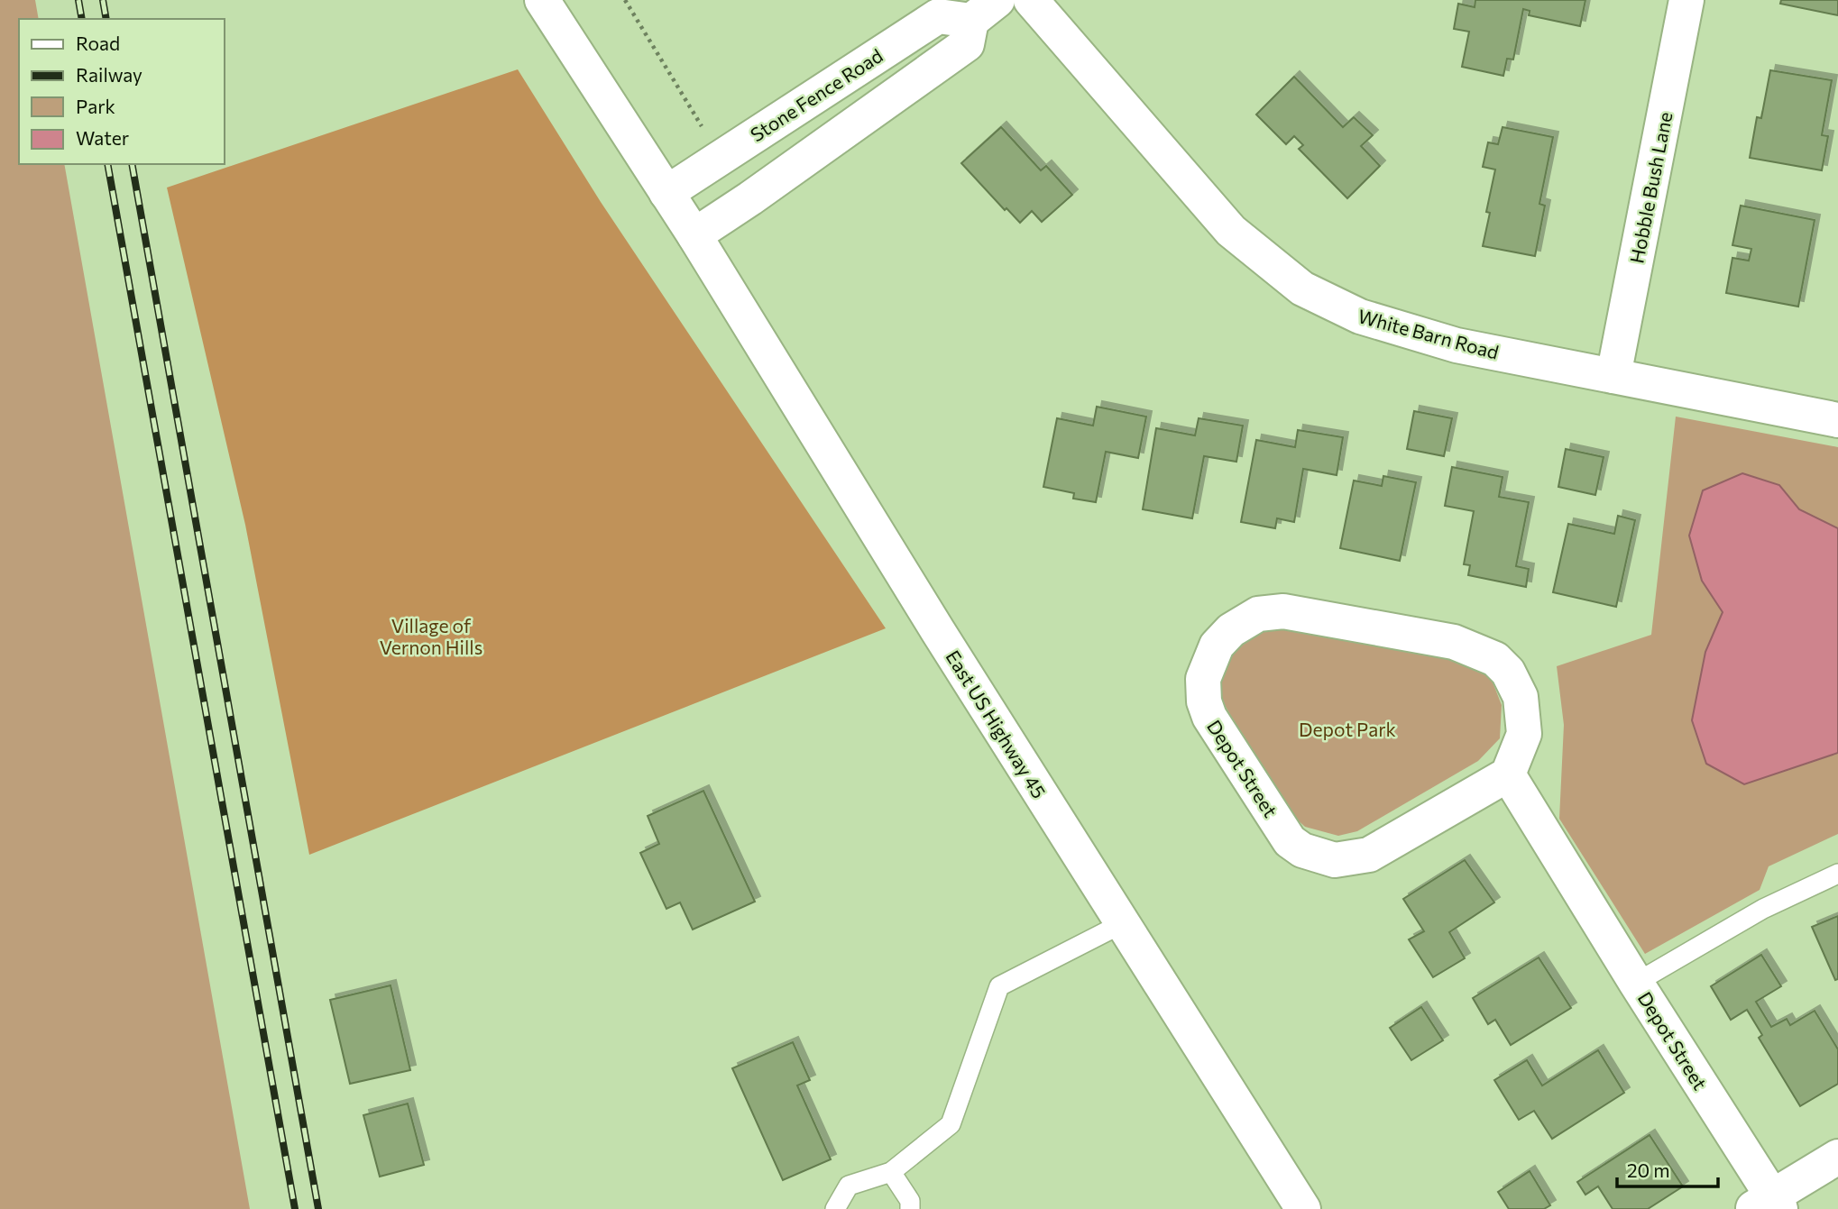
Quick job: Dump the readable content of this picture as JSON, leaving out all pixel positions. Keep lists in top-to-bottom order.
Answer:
{
  "streets": {
    "street": [
      "Stone Fence Road",
      "Hobble Bush Lane",
      "White Barn Road",
      "East US Highway 45",
      "Depot Street"
    ]
  },
  "crossings": [
    ["Stone Fence Road", "East US Highway 45"],
    ["Hobble Bush Lane", "White Barn Road"]
  ],
  "parks": ["Village of Vernon Hills", "Depot Park"],
  "legend": [
    "Road",
    "Railway",
    "Park",
    "Water"
  ],
  "scale_bar": "20 m"
}
